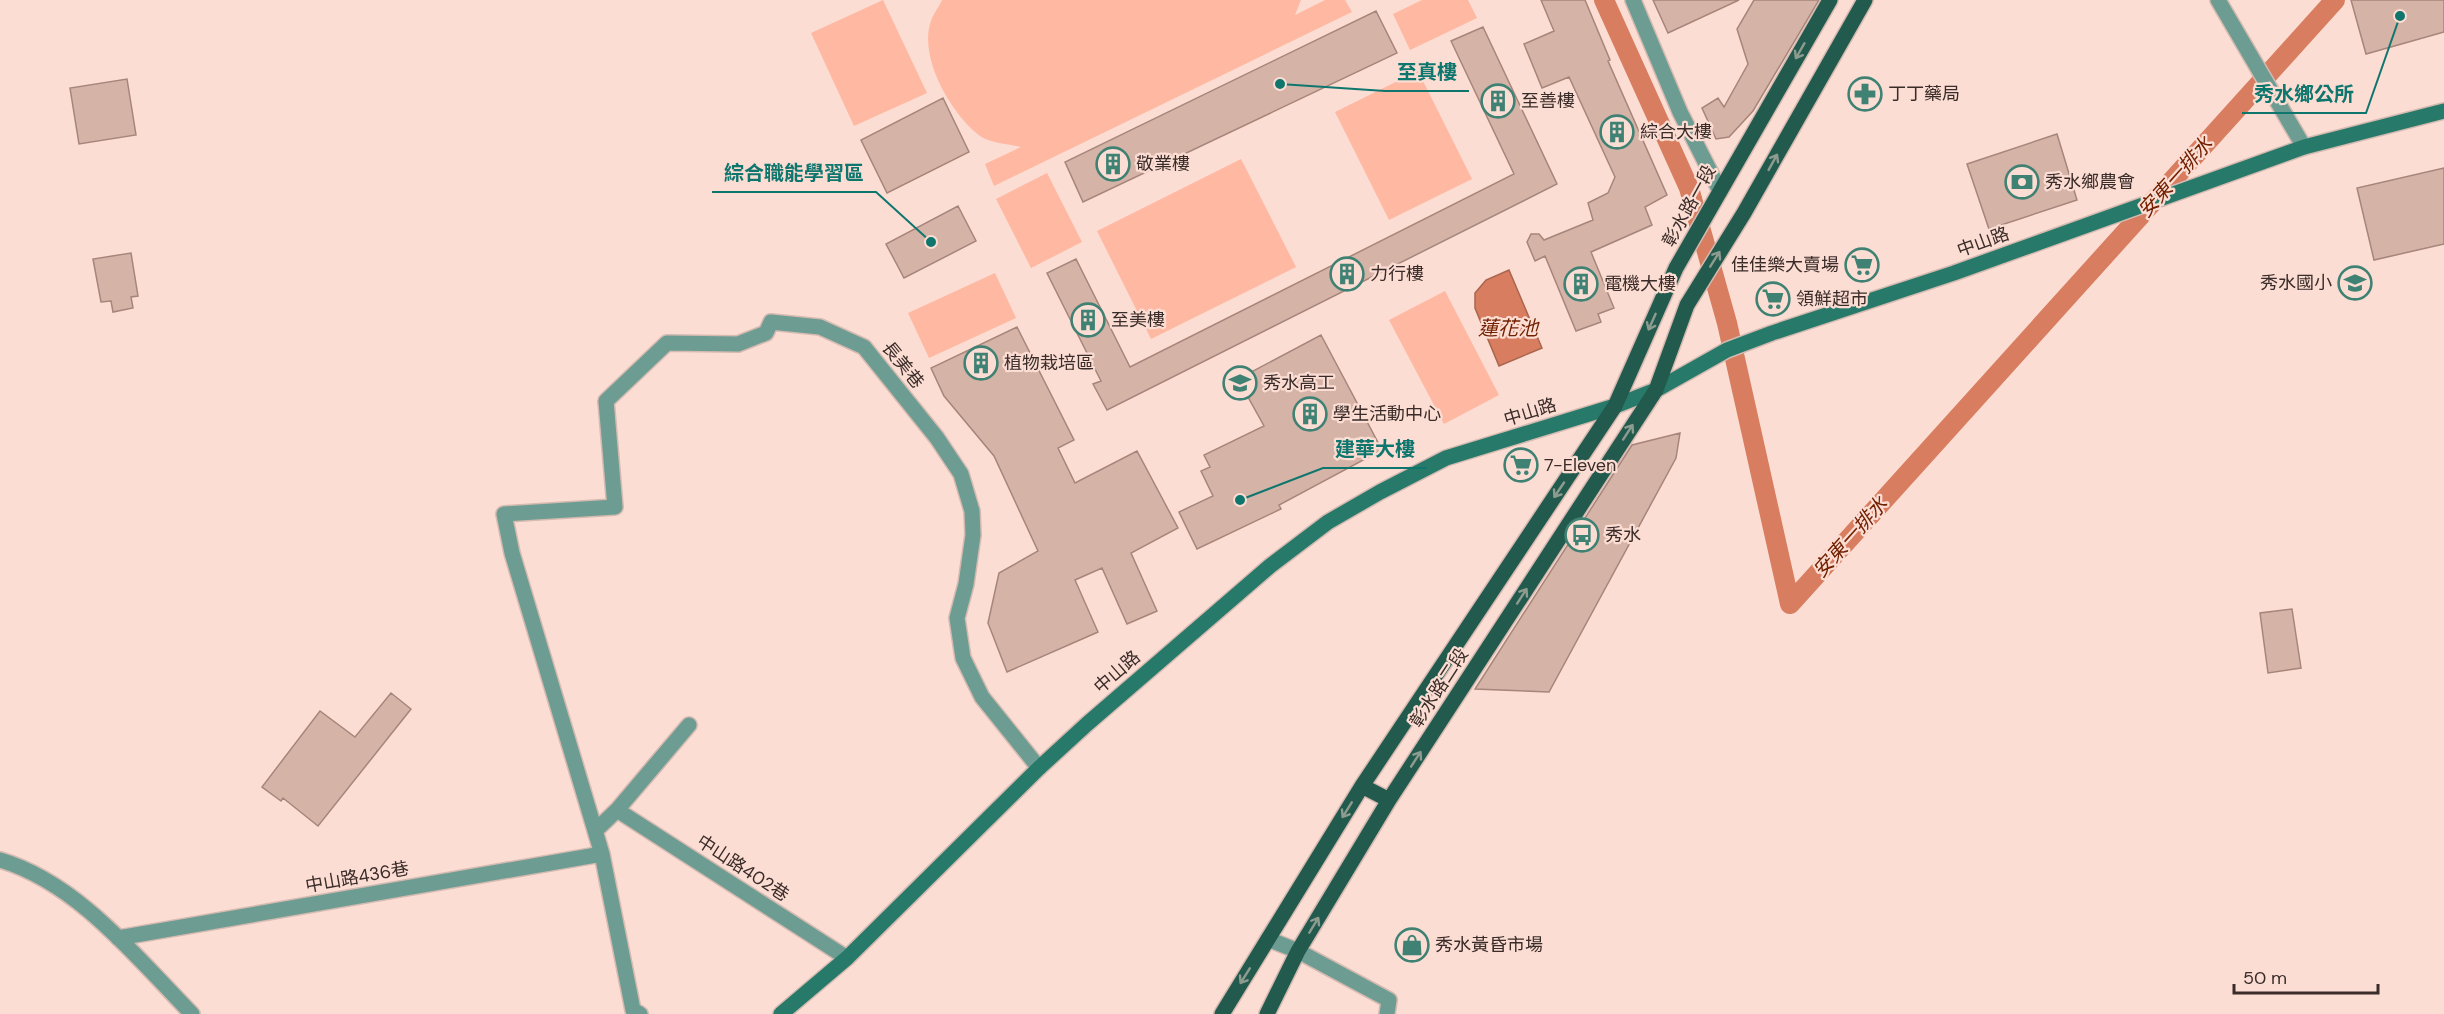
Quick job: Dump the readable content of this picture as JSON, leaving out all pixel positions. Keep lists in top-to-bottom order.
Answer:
{
  "streets": {
    "main road": ["彰水路一段", "彰水路二段"],
    "street": [
      "中山路",
      "長美巷",
      "中山路402巷",
      "中山路436巷"
    ]
  },
  "crossings": [
    ["彰水路一段", "中山路"],
    ["彰水路一段", "彰水路二段"],
    ["中山路", "長美巷"],
    ["中山路", "彰水路二段"],
    ["中山路", "中山路402巷"]
  ],
  "water": ["安東一排水", "蓮花池"],
  "places": {
    "other": [
      "秀水鄉公所",
      "至真樓",
      "綜合職能學習區",
      "建華大樓"
    ],
    "pharmacy": ["丁丁藥局"],
    "building": [
      "至善樓",
      "綜合大樓",
      "敬業樓",
      "力行樓",
      "電機大樓",
      "至美樓",
      "植物栽培區",
      "學生活動中心"
    ],
    "bank": ["秀水鄉農會"],
    "supermarket": ["佳佳樂大賣場", "領鮮超市", "7-Eleven"],
    "school or university": ["秀水國小", "秀水高工"],
    "bus stop": ["秀水"],
    "shop": ["秀水黃昏市場"]
  },
  "scale_bar": "50 m"
}
